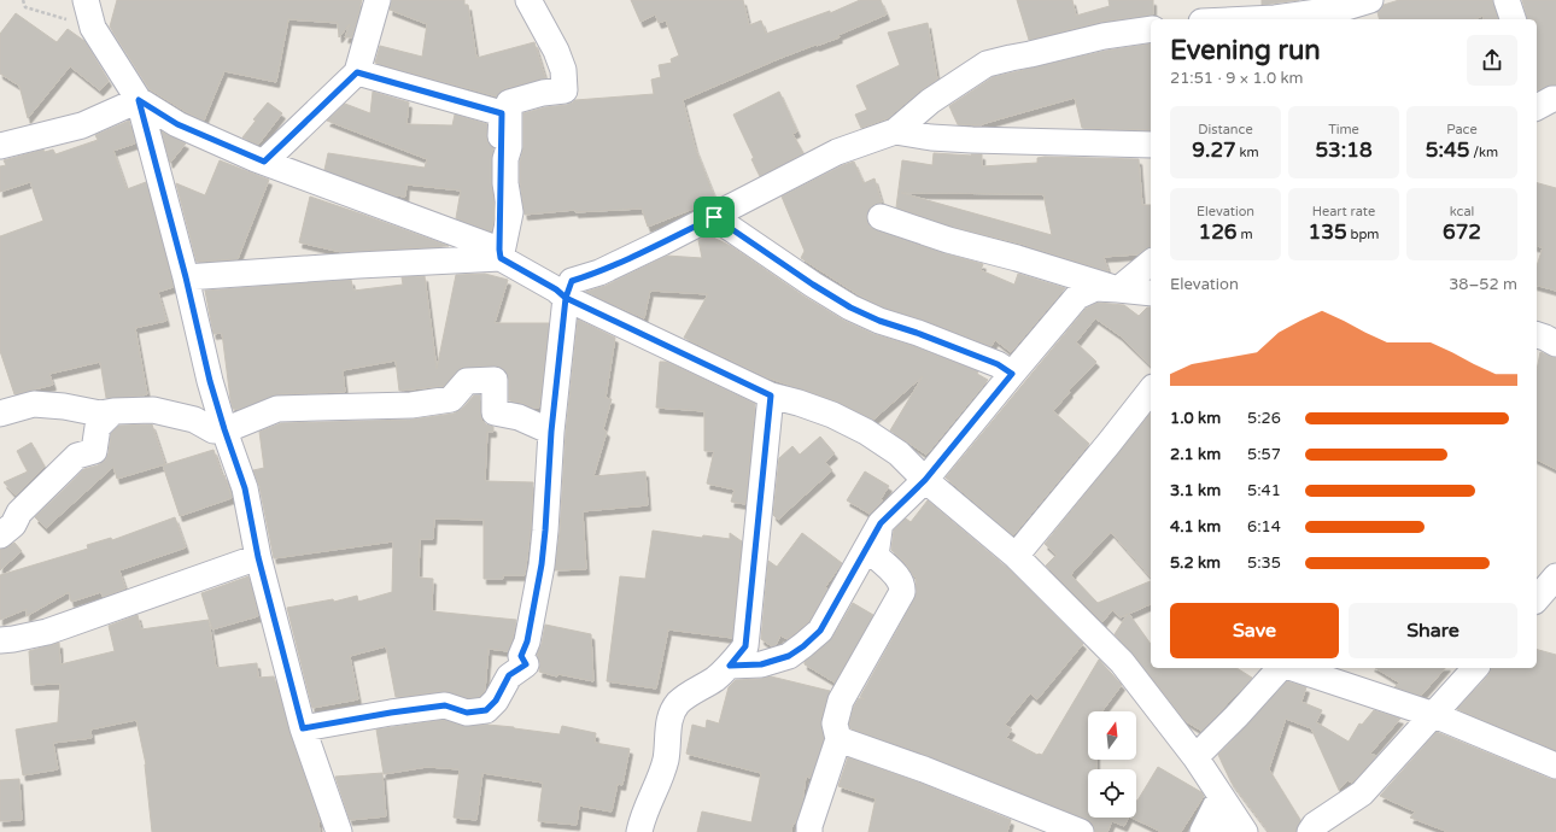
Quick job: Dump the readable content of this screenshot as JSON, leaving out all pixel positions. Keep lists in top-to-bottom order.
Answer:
{
  "north": "top",
  "page": {
    "heading": ["Evening run", "21:51 · 9 × 1.0 km"],
    "stats": [
      ["Distance", "9.27 km"],
      ["Time", "53:18"],
      ["Pace", "5:45 /km"],
      ["Elevation", "126 m"],
      ["Heart rate", "135 bpm"],
      ["kcal", "672"]
    ],
    "chart": ["Elevation", "38–52 m"],
    "list": [
      {
        "name": "1.0 km",
        "note": "5:26"
      },
      {
        "name": "2.1 km",
        "note": "5:57"
      },
      {
        "name": "3.1 km",
        "note": "5:41"
      },
      {
        "name": "4.1 km",
        "note": "6:14"
      },
      {
        "name": "5.2 km",
        "note": "5:35"
      }
    ],
    "buttons": ["Save", "Share"]
  }
}
